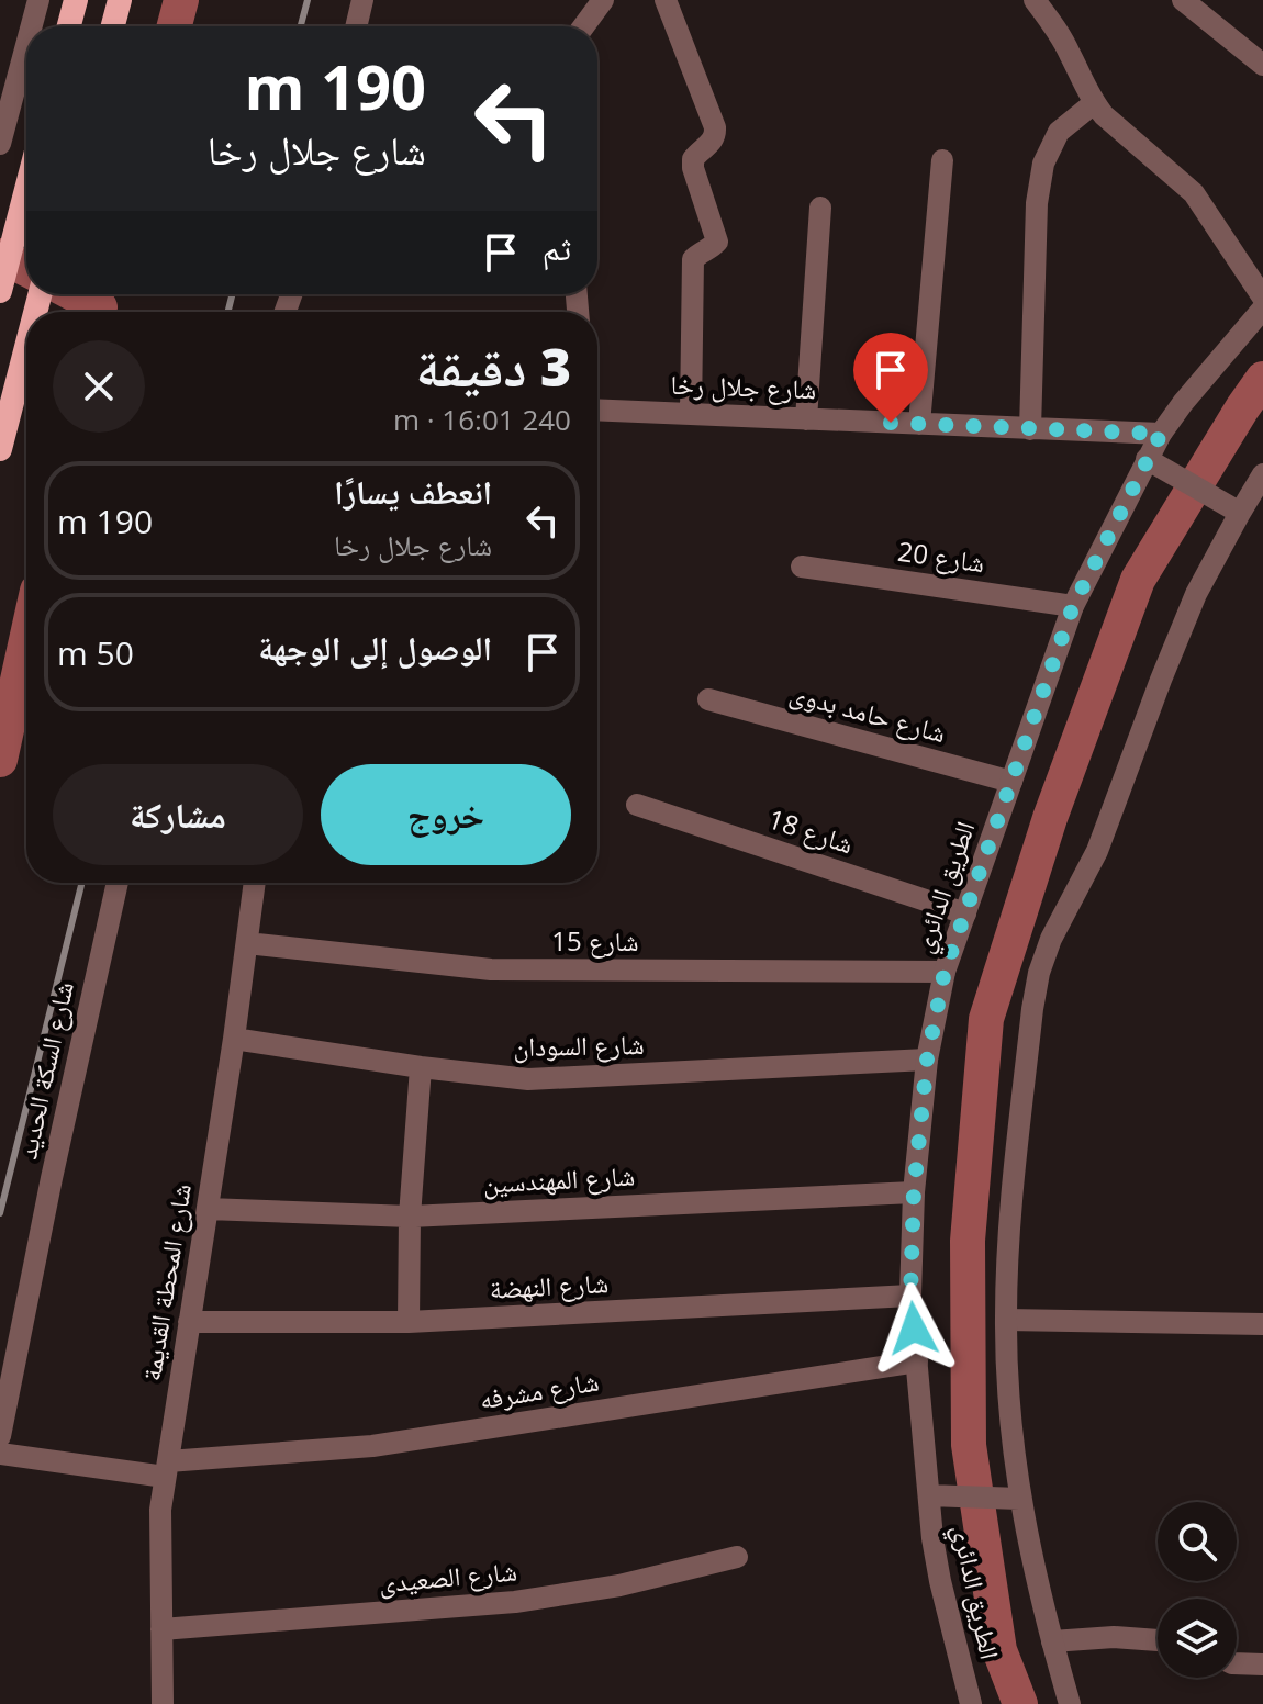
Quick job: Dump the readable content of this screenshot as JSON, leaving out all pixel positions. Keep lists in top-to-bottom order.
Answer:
{
  "streets": {
    "street": [
      "شارع جلال رخا",
      "شارع 20",
      "شارع حامد بدوى",
      "شارع 18",
      "الطريق الدائري",
      "شارع 15",
      "شارع السودان",
      "شارع السكة الحديد",
      "شارع المهندسين",
      "شارع المحطة القديمة",
      "شارع النهضة",
      "شارع مشرفه",
      "شارع الصعيدى"
    ]
  },
  "crossings": [
    ["شارع جلال رخا", "الطريق الدائري"],
    ["شارع 20", "الطريق الدائري"],
    ["شارع حامد بدوى", "الطريق الدائري"],
    ["شارع 18", "الطريق الدائري"],
    ["الطريق الدائري", "شارع 15"],
    ["الطريق الدائري", "شارع السودان"],
    ["الطريق الدائري", "شارع المهندسين"],
    ["الطريق الدائري", "شارع النهضة"],
    ["الطريق الدائري", "شارع مشرفه"],
    ["شارع 15", "شارع المحطة القديمة"],
    ["شارع السودان", "شارع المحطة القديمة"],
    ["شارع المهندسين", "شارع المحطة القديمة"],
    ["شارع المحطة القديمة", "شارع النهضة"],
    ["شارع المحطة القديمة", "شارع مشرفه"],
    ["شارع المحطة القديمة", "شارع الصعيدى"]
  ],
  "page": {
    "turn": ["190 m", "شارع جلال رخا"],
    "then": "ثم",
    "heading": ["3 دقيقة", "240 m · 16:01"],
    "list": [
      {
        "name": "انعطف يسارًا",
        "note": "شارع جلال رخا",
        "value": "190 m"
      },
      {
        "name": "الوصول إلى الوجهة",
        "value": "50 m"
      }
    ],
    "buttons": ["خروج", "مشاركة"]
  }
}
